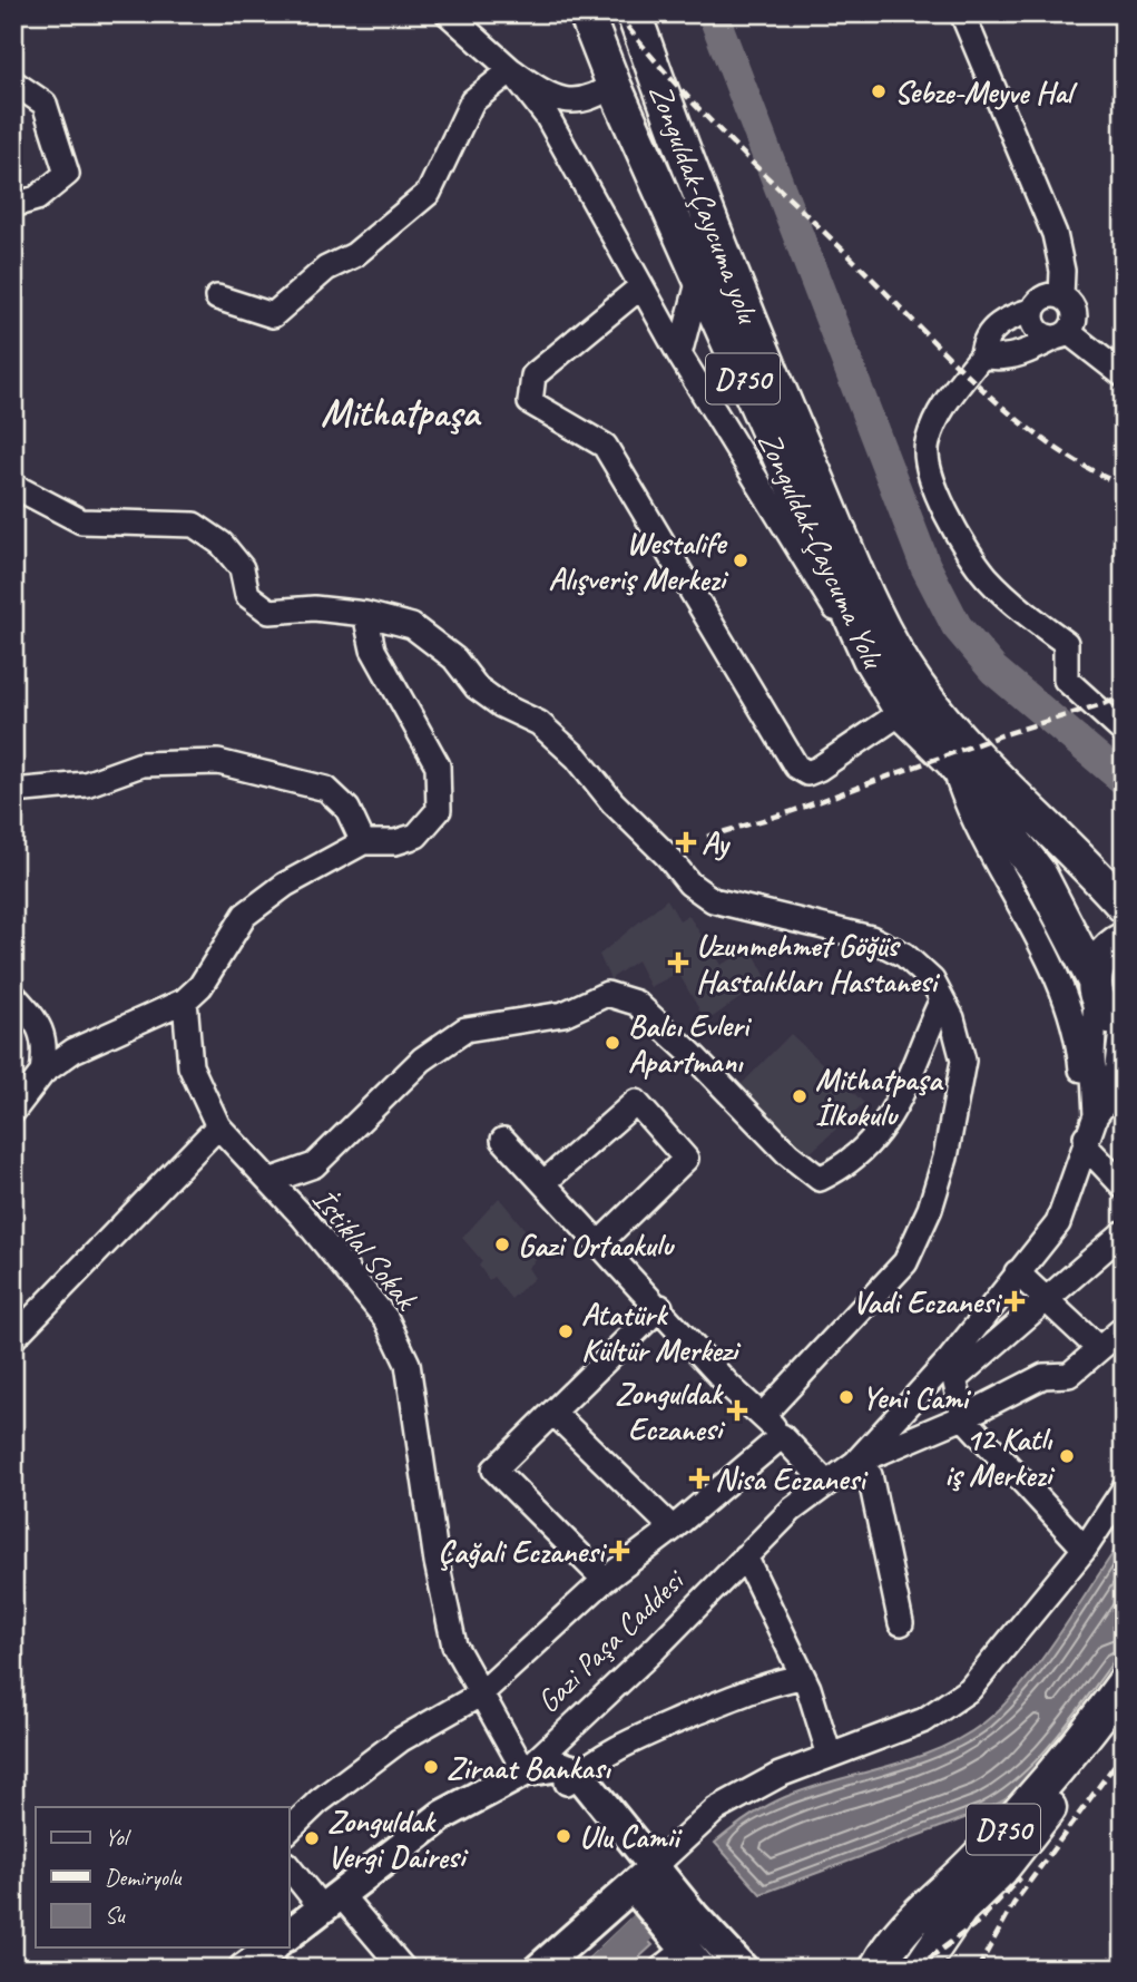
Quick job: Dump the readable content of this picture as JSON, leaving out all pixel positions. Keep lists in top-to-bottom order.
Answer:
{
  "streets": {
    "highway": ["Zonguldak-Çaycuma yolu", "D750", "Zonguldak-Çaycuma Yolu"],
    "main road": ["Gazi Paşa Caddesi"],
    "street": ["İstiklal Sokak"]
  },
  "crossings": [
    ["Zonguldak-Çaycuma yolu", "D750"],
    ["Zonguldak-Çaycuma yolu", "Zonguldak-Çaycuma Yolu"],
    ["D750", "Zonguldak-Çaycuma Yolu"],
    ["İstiklal Sokak", "Gazi Paşa Caddesi"]
  ],
  "districts": ["Mithatpaşa"],
  "places": {
    "other": [
      "Sebze-Meyve Hal",
      "Westalife Alışveriş Merkezi",
      "Balcı Evleri Apartmanı",
      "Mithatpaşa İlkokulu",
      "Gazi Ortaokulu",
      "Atatürk Kültür Merkezi",
      "Yeni Cami",
      "12 Katlı iş Merkezi",
      "Ziraat Bankası",
      "Ulu Camii",
      "Zonguldak Vergi Dairesi"
    ],
    "health": [
      "Ay",
      "Uzunmehmet Göğüs Hastalıkları Hastanesi",
      "Vadi Eczanesi",
      "Zonguldak Eczanesi",
      "Nisa Eczanesi",
      "Çağali Eczanesi"
    ]
  },
  "legend": ["Yol", "Demiryolu", "Su"]
}
